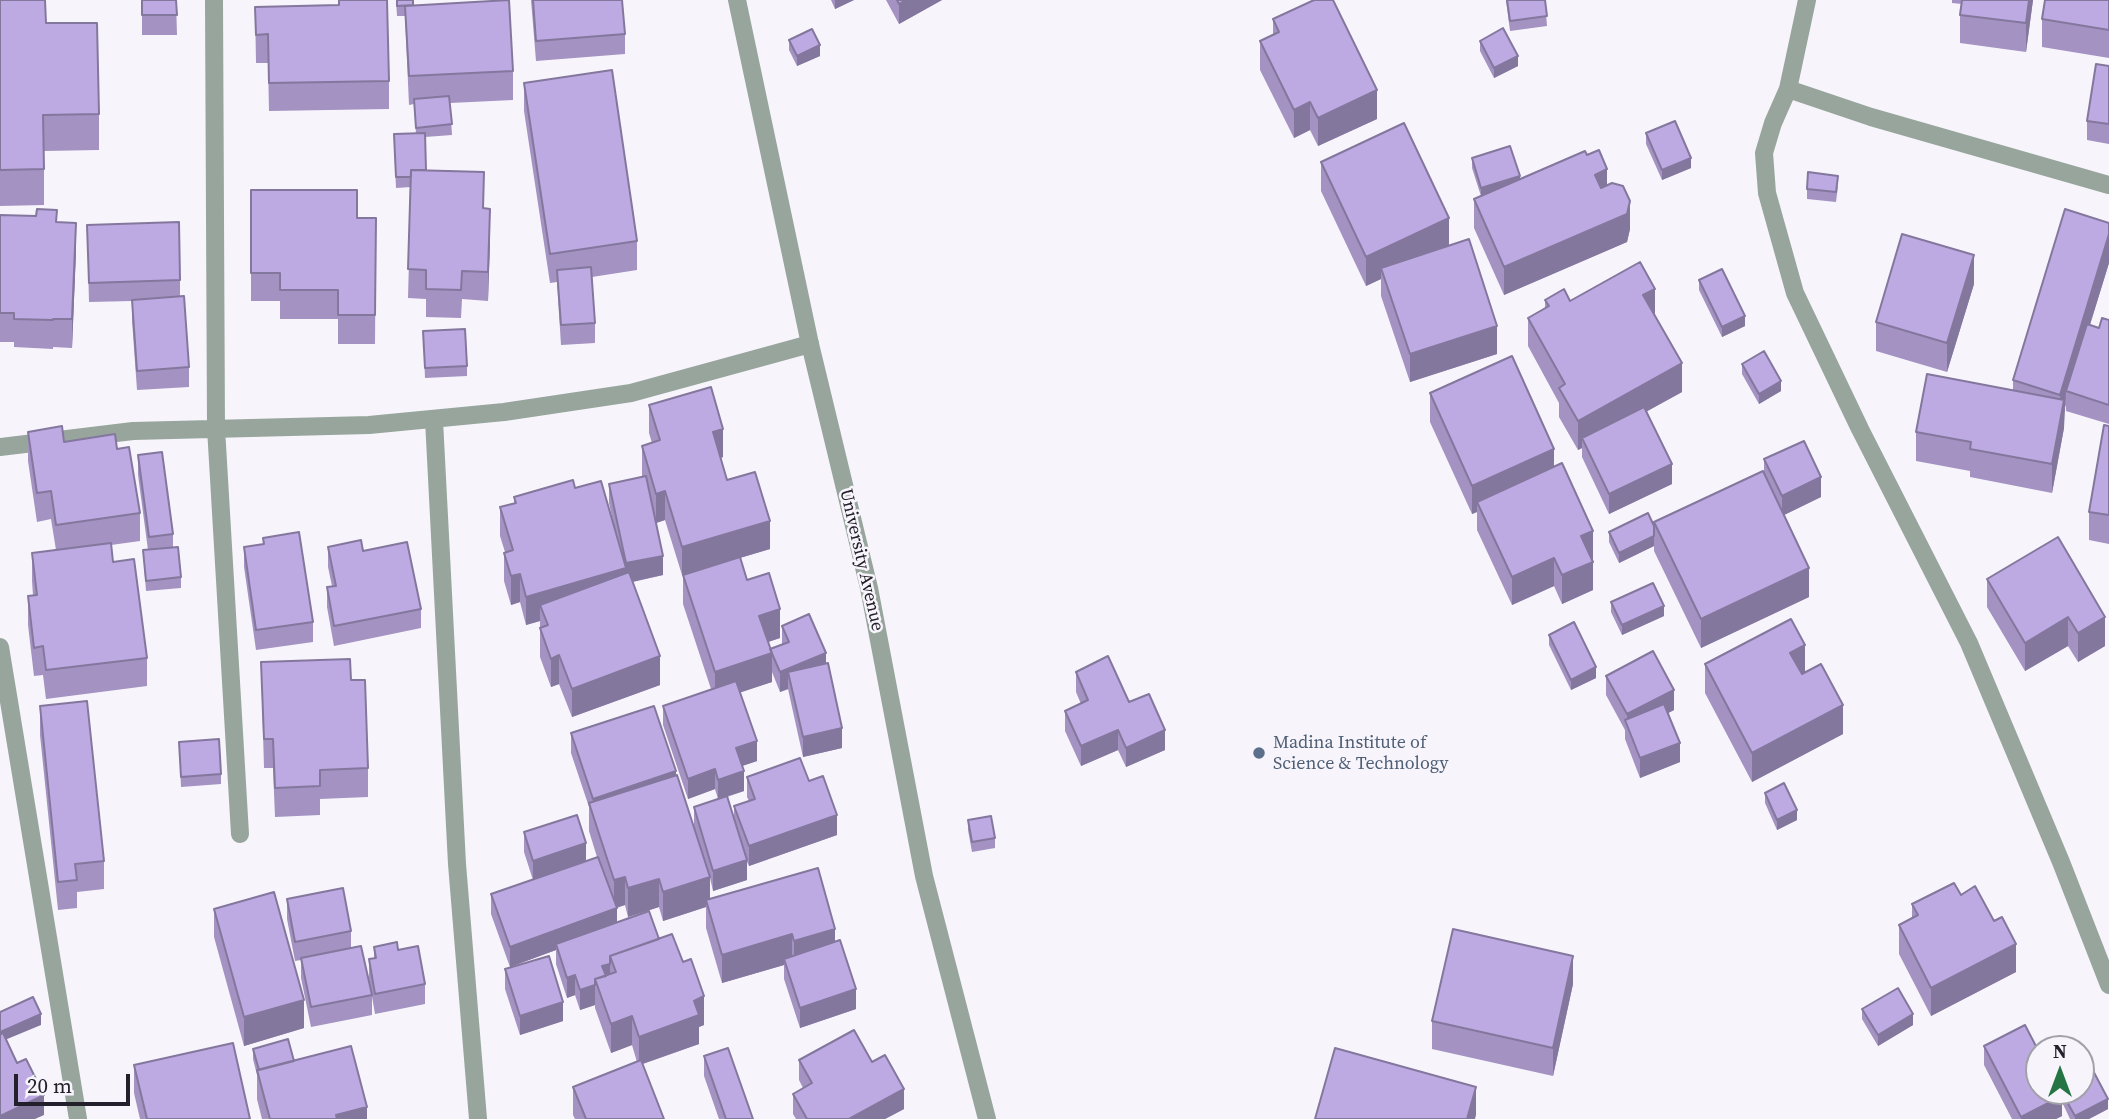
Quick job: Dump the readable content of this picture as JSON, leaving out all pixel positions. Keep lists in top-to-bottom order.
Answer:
{
  "streets": {
    "street": ["University Avenue"]
  },
  "places": ["Madina Institute of Science & Technology"],
  "scale_bar": "20 m",
  "north": "top"
}
